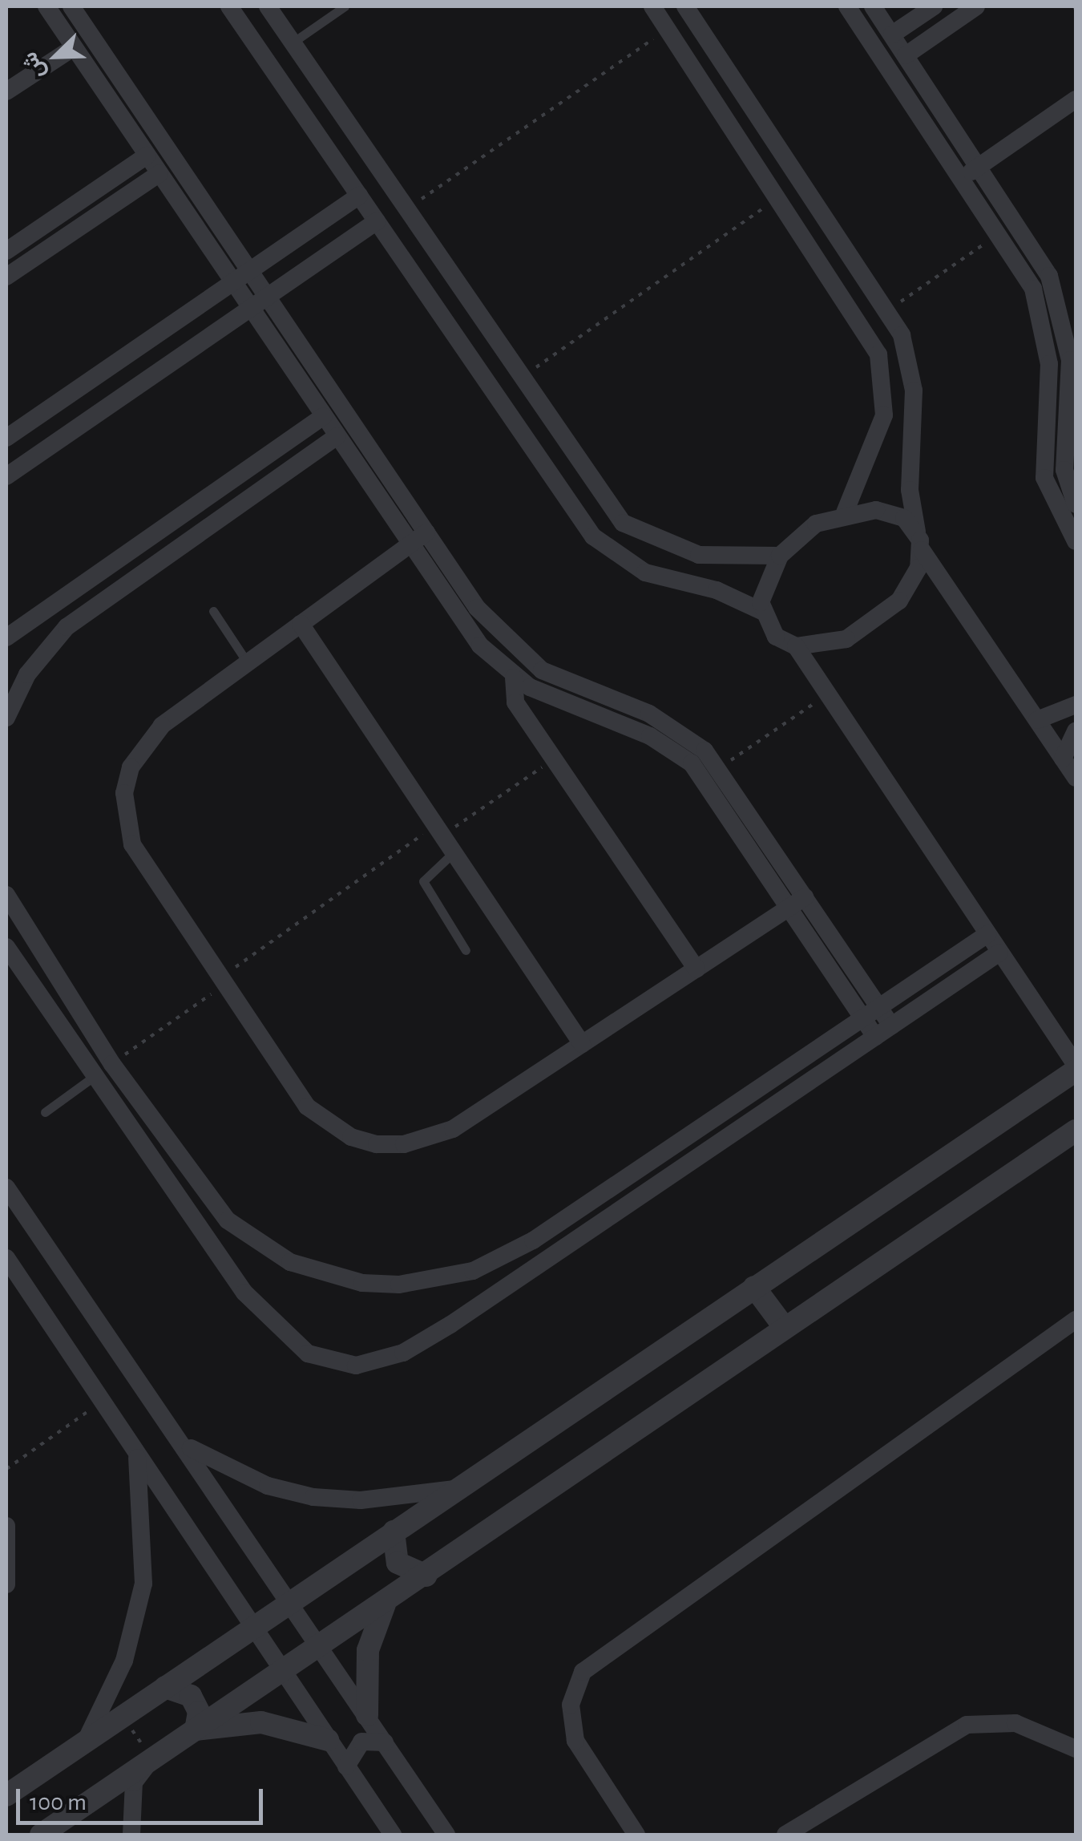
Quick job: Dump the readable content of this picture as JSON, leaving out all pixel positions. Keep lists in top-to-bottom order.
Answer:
{
  "scale_bar": "100 m",
  "north": "bottom left"
}
